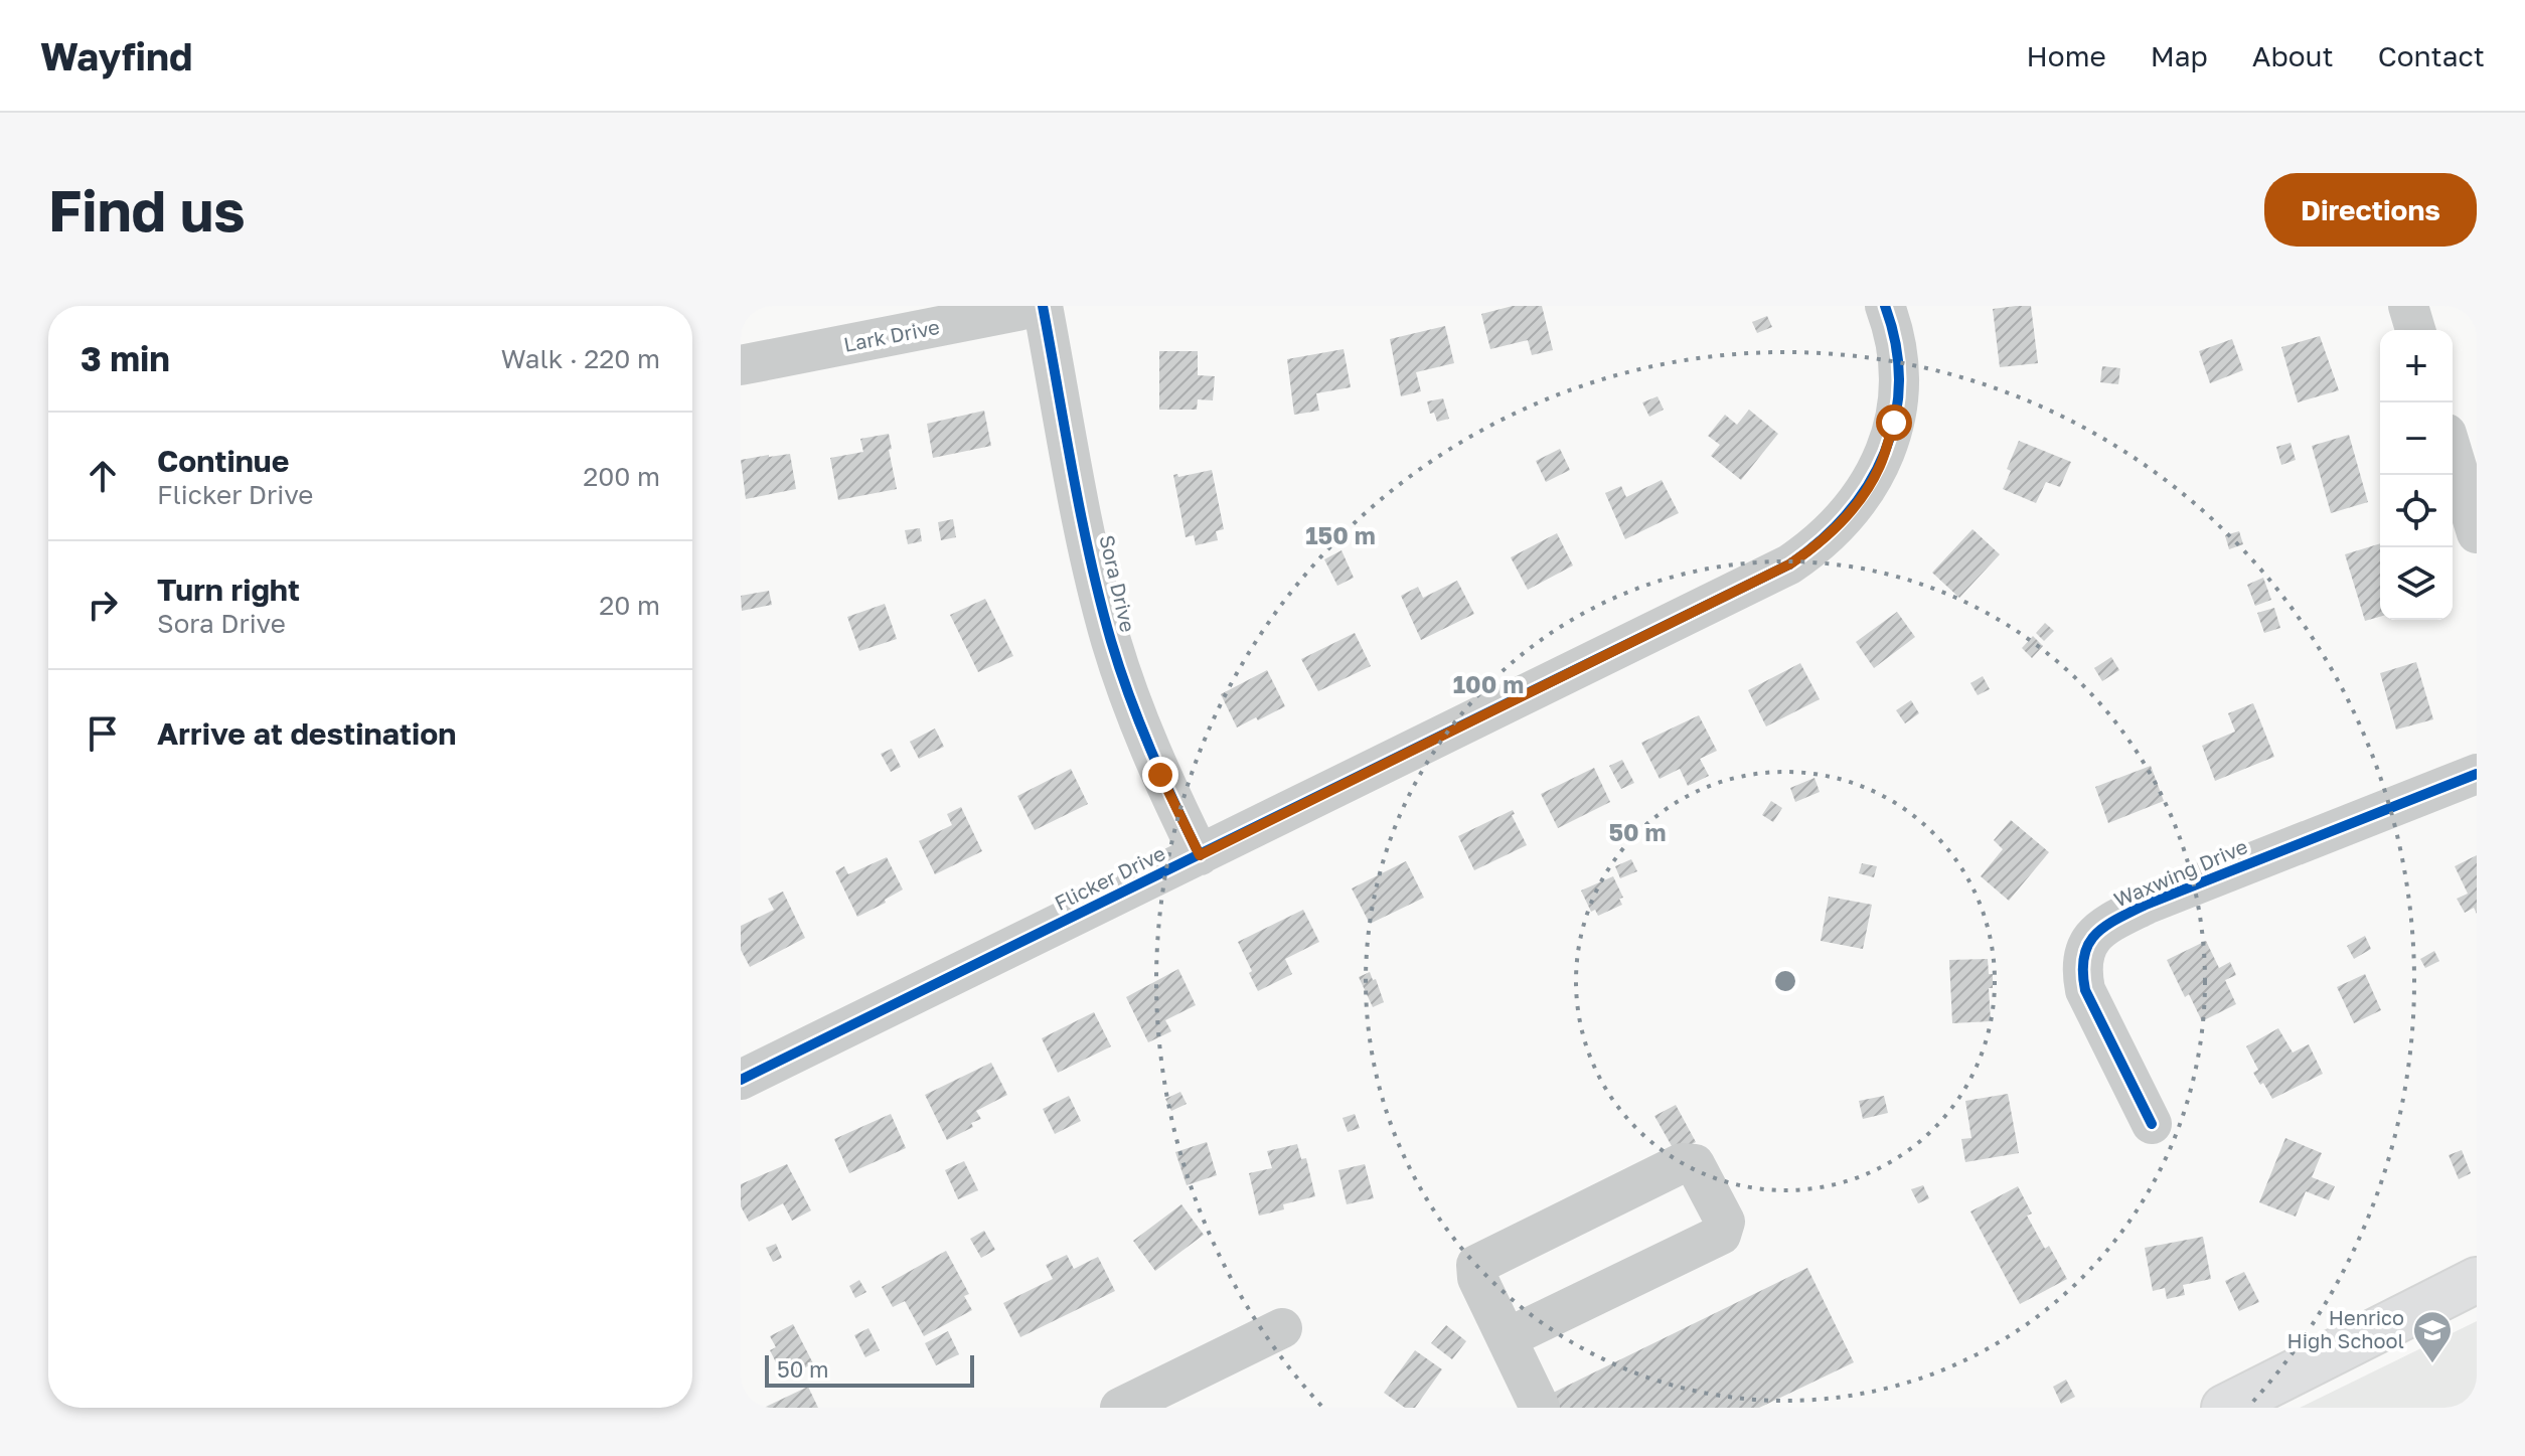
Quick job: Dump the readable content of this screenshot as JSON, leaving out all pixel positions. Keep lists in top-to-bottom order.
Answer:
{
  "streets": {
    "street": [
      "Lark Drive",
      "Sora Drive",
      "Waxwing Drive",
      "Flicker Drive"
    ]
  },
  "crossings": [
    ["Lark Drive", "Sora Drive"],
    ["Sora Drive", "Flicker Drive"]
  ],
  "places": {
    "school or university": ["Henrico High School"]
  },
  "scale_bar": "50 m",
  "page": {
    "header": "Wayfind",
    "nav": [
      "Home",
      "Map",
      "About",
      "Contact"
    ],
    "buttons": "Directions",
    "title": "Find us",
    "heading": ["3 min", "Walk · 220 m"],
    "map_buttons": ["+", "−"],
    "list": [
      ["Continue", "Flicker Drive", "200 m"],
      ["Turn right", "Sora Drive", "20 m"],
      "Arrive at destination"
    ],
    "scale": "50 m"
  },
  "rings": ["150 m", "100 m", "50 m"]
}
